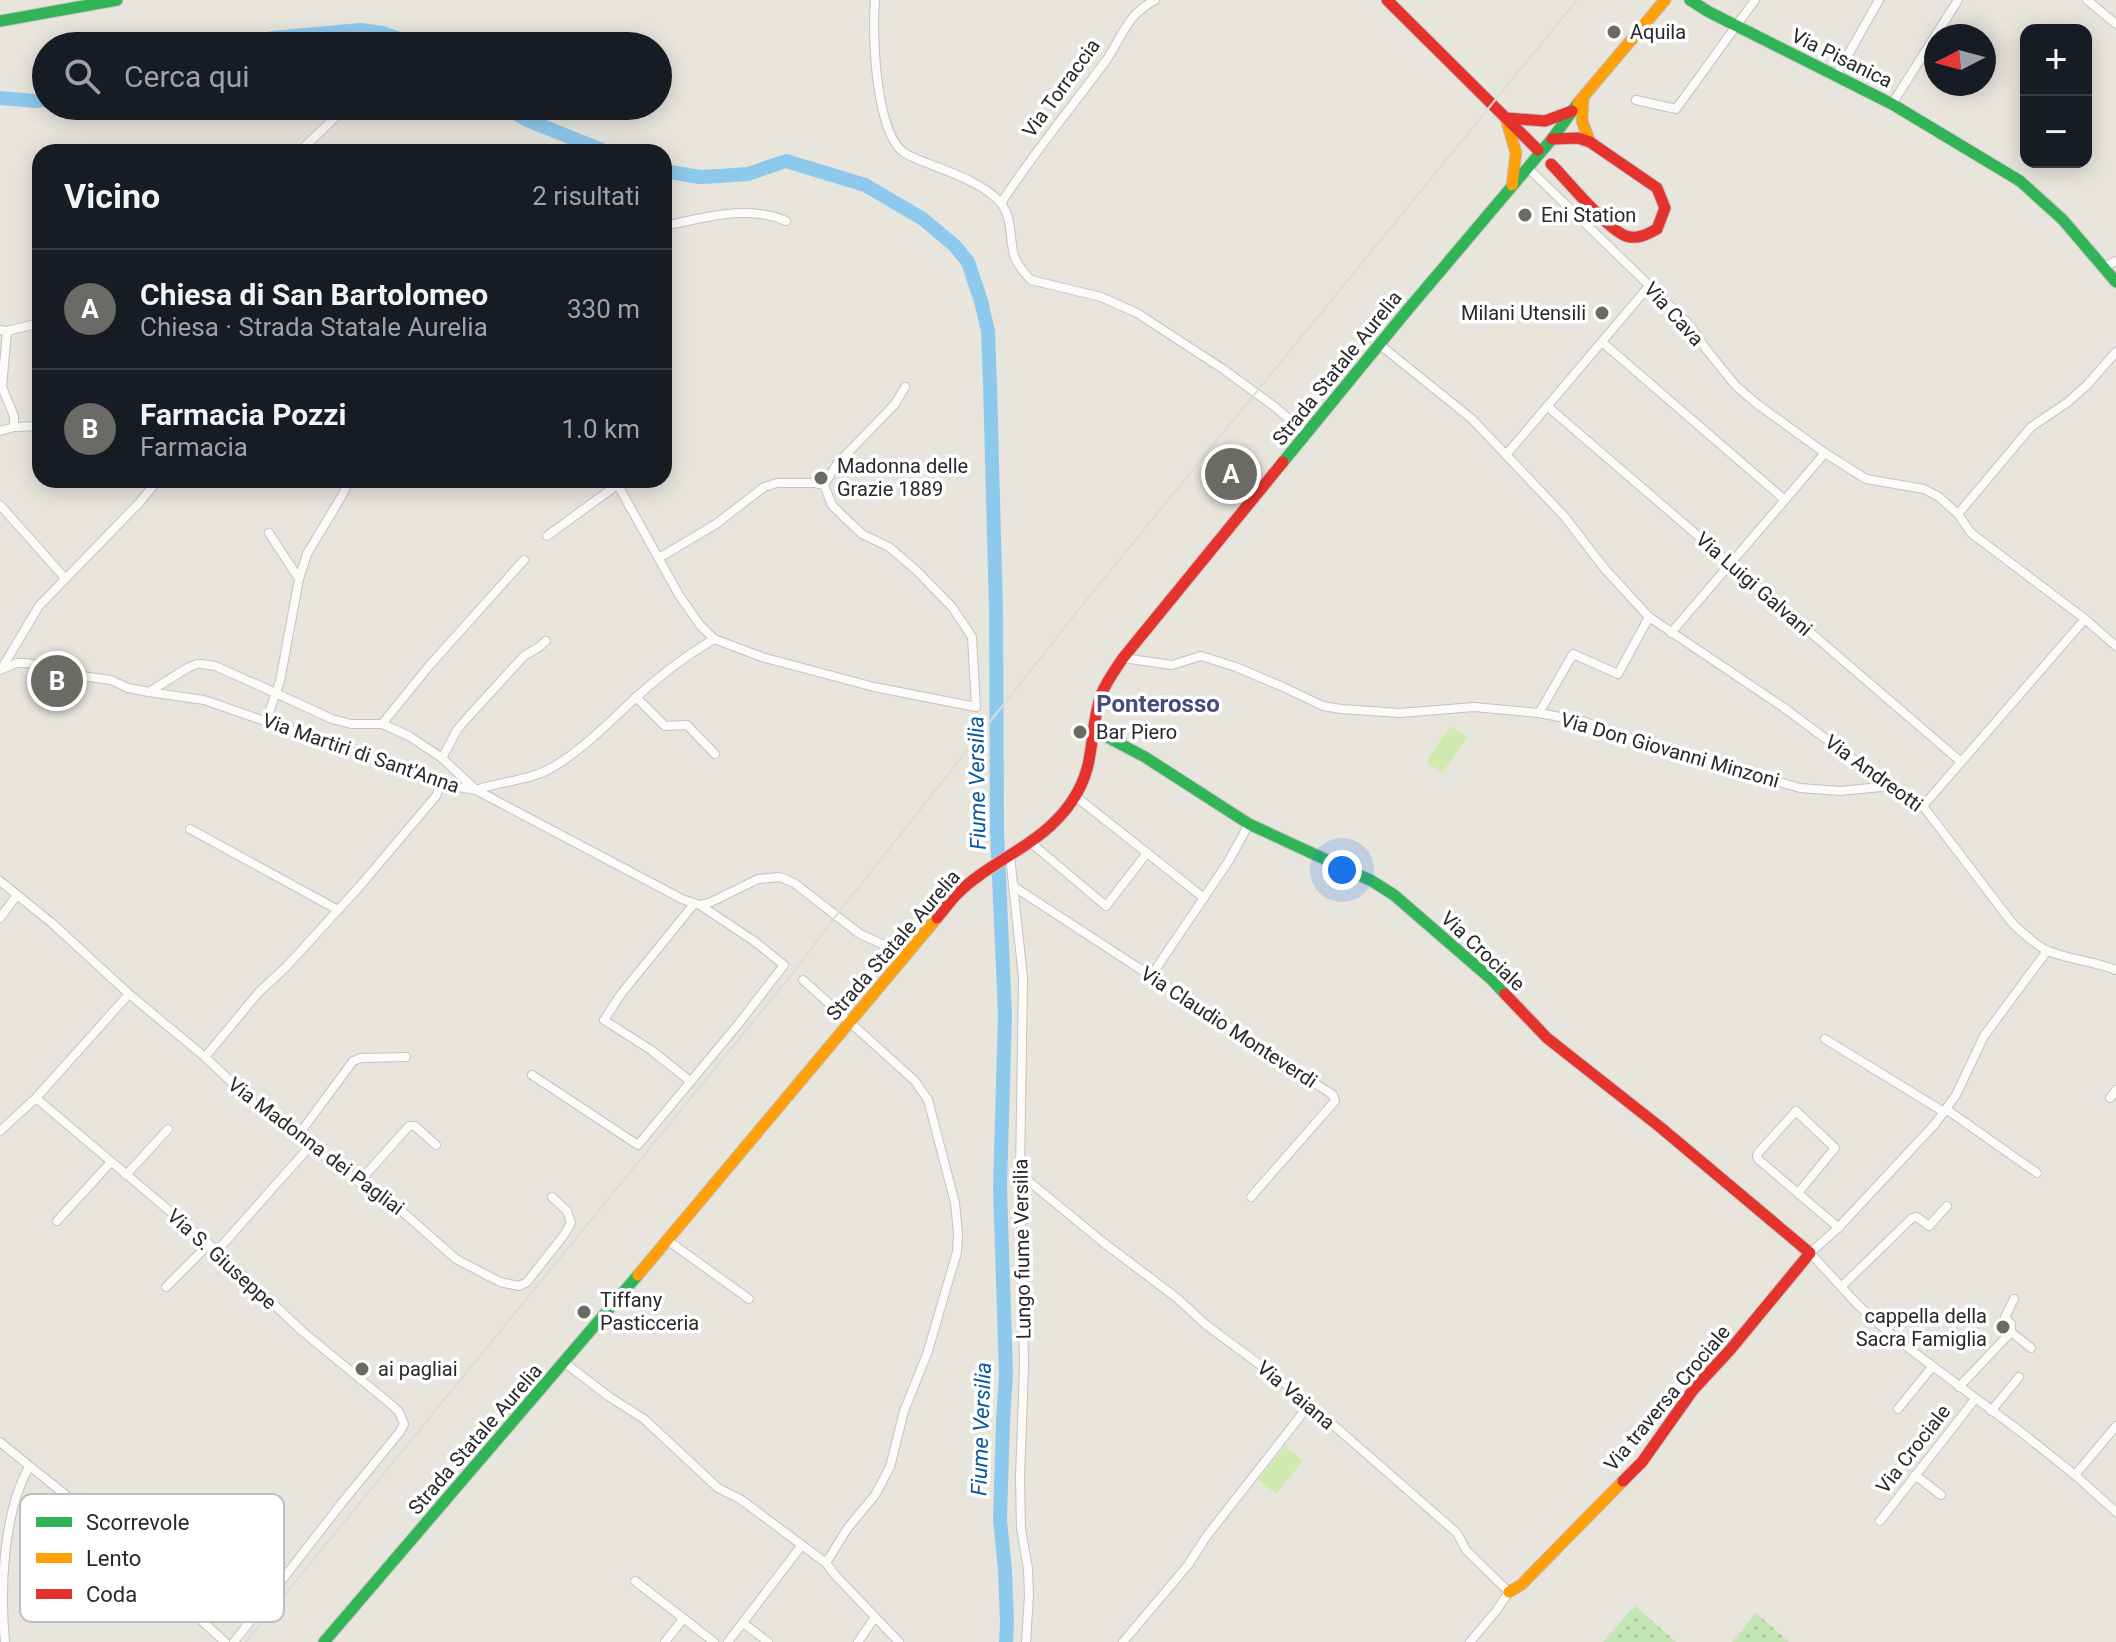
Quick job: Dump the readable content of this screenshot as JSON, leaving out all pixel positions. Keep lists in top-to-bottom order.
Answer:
{
  "streets": {
    "street": [
      "Via Pisanica",
      "Via Torraccia",
      "Via Cava",
      "Strada Statale Aurelia",
      "Via Luigi Galvani",
      "Via Don Giovanni Minzoni",
      "Via Martiri di Sant'Anna",
      "Via Andreotti",
      "Via Crociale",
      "Via Claudio Monteverdi",
      "Via Madonna dei Pagliai",
      "Lungo fiume Versilia",
      "Via S. Giuseppe",
      "Via Vaiana",
      "Via traversa Crociale"
    ]
  },
  "crossings": [
    ["Via Cava", "Strada Statale Aurelia"],
    ["Strada Statale Aurelia", "Via Don Giovanni Minzoni"],
    ["Strada Statale Aurelia", "Via Andreotti"],
    ["Strada Statale Aurelia", "Via Crociale"],
    ["Strada Statale Aurelia", "Lungo fiume Versilia"],
    ["Via Don Giovanni Minzoni", "Via Andreotti"],
    ["Via Crociale", "Via traversa Crociale"],
    ["Via Claudio Monteverdi", "Lungo fiume Versilia"],
    ["Lungo fiume Versilia", "Via Vaiana"],
    ["Via Vaiana", "Via traversa Crociale"]
  ],
  "districts": ["Ponterosso"],
  "water": ["Fiume Versilia"],
  "places": [
    "Aquila",
    "Eni Station",
    "Milani Utensili",
    "Madonna delle Grazie 1889",
    "Bar Piero",
    "Tiffany Pasticceria",
    "cappella della Sacra Famiglia",
    "ai pagliai"
  ],
  "legend": ["Scorrevole", "Lento", "Coda"],
  "north": "left",
  "page": {
    "map_buttons": ["+", "−"],
    "search": "Cerca qui",
    "heading": ["Vicino", "2 risultati"],
    "list": [
      {
        "mark": "A",
        "name": "Chiesa di San Bartolomeo",
        "note": "Chiesa · Strada Statale Aurelia",
        "value": "330 m"
      },
      {
        "mark": "B",
        "name": "Farmacia Pozzi",
        "note": "Farmacia",
        "value": "1.0 km"
      }
    ],
    "pins": ["A", "B"]
  }
}
